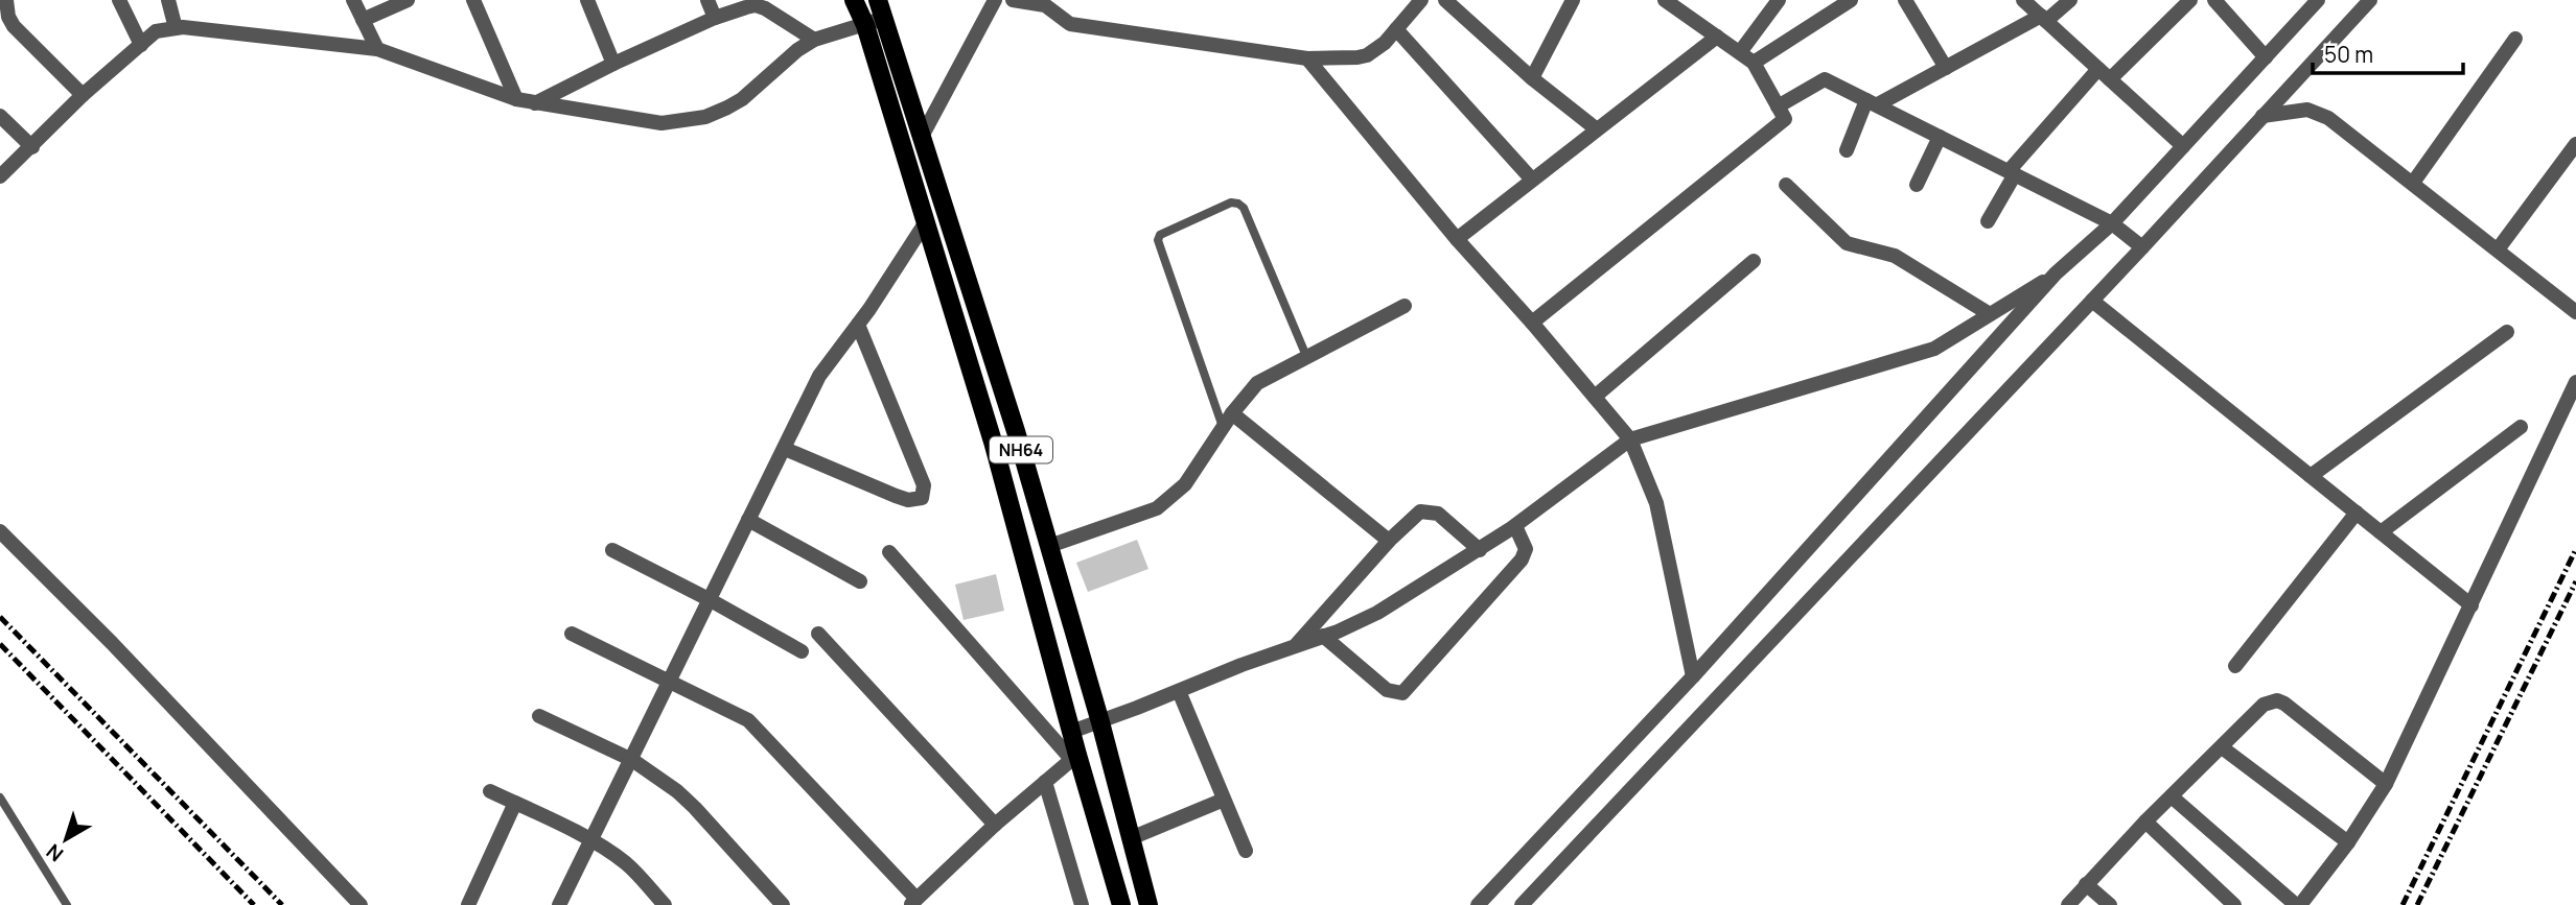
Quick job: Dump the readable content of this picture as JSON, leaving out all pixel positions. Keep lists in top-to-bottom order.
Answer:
{
  "streets": {
    "main road": ["NH64"]
  },
  "scale_bar": "50 m",
  "north": "bottom left"
}
